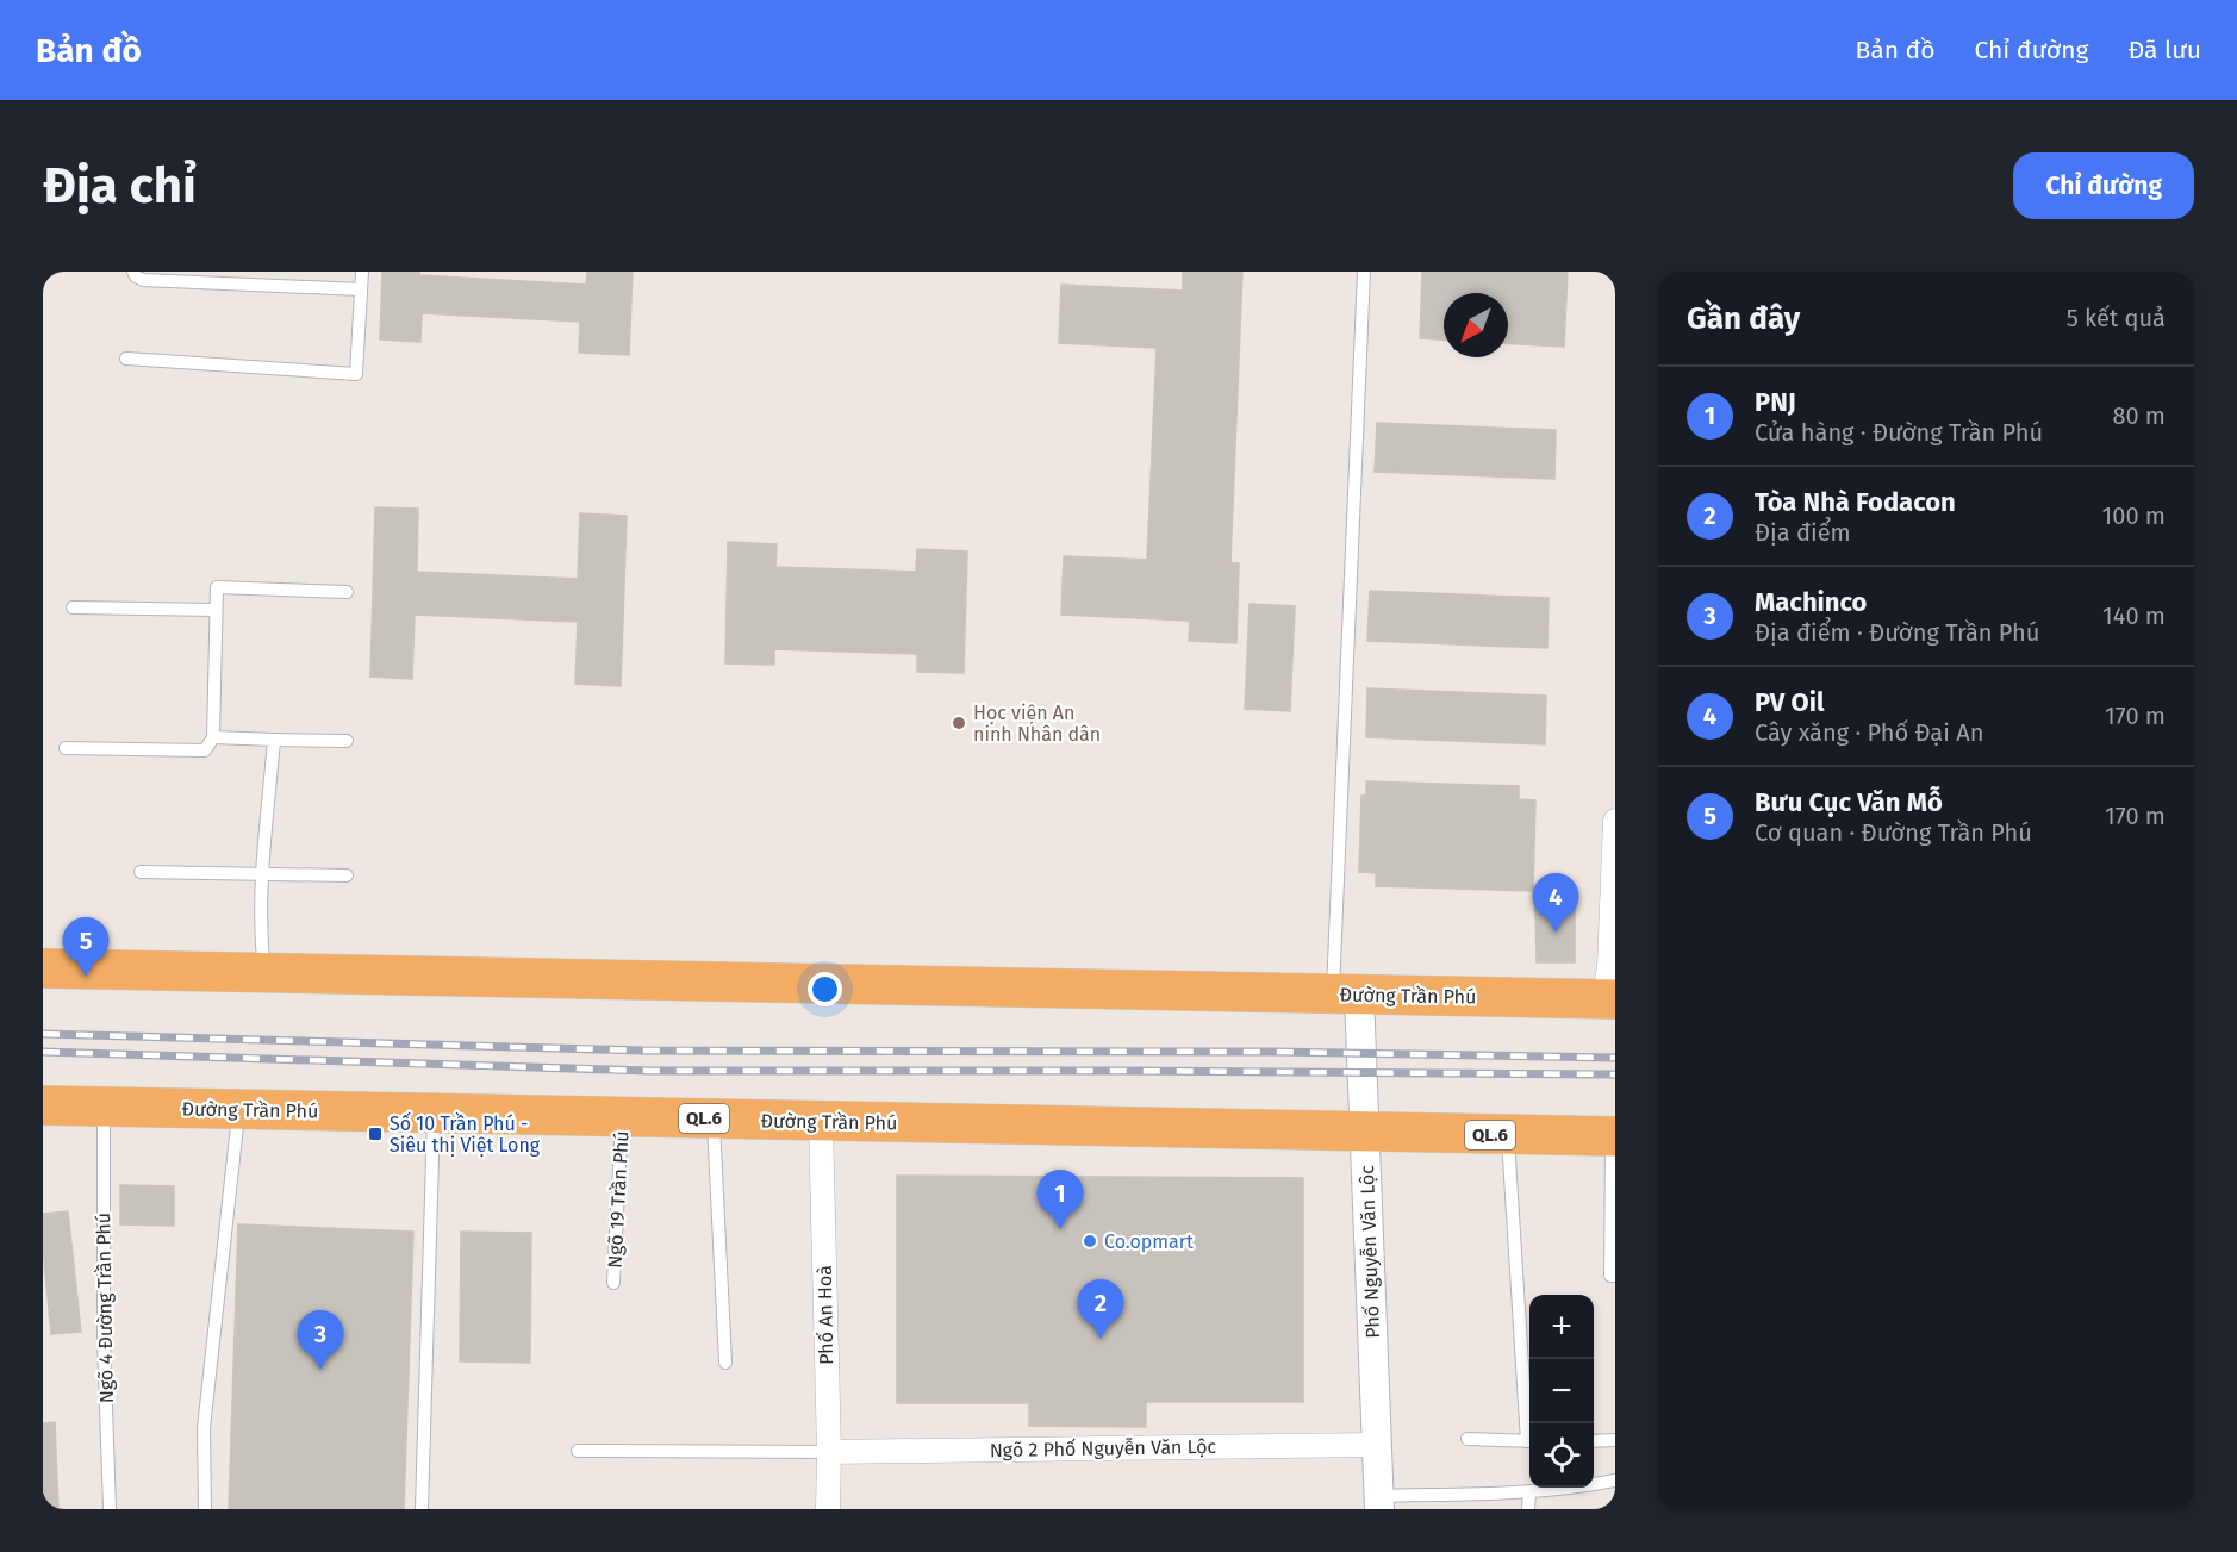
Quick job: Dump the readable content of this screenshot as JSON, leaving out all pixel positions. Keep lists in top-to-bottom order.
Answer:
{
  "streets": {
    "highway": ["Đường Trần Phú", "QL.6"],
    "street": ["Phố Nguyễn Văn Lộc", "Phố An Hoà", "Ngõ 2 Phố Nguyễn Văn Lộc"],
    "lane": ["Ngõ 19 Trần Phú", "Ngõ 4 Đường Trần Phú"]
  },
  "crossings": [
    ["Đường Trần Phú", "Ngõ 19 Trần Phú"],
    ["Đường Trần Phú", "Phố Nguyễn Văn Lộc"],
    ["Đường Trần Phú", "Ngõ 4 Đường Trần Phú"],
    ["Đường Trần Phú", "Phố An Hoà"],
    ["Phố Nguyễn Văn Lộc", "Ngõ 2 Phố Nguyễn Văn Lộc"],
    ["Phố An Hoà", "Ngõ 2 Phố Nguyễn Văn Lộc"]
  ],
  "places": {
    "other": ["Học viện An ninh Nhân dân", "Co.opmart"],
    "transit": ["Số 10 Trần Phú - Siêu thị Việt Long"]
  },
  "north": "bottom left",
  "page": {
    "header": "Bản đồ",
    "nav": ["Bản đồ", "Chỉ đường", "Đã lưu"],
    "buttons": "Chỉ đường",
    "title": "Địa chỉ",
    "heading": ["Gần đây", "5 kết quả"],
    "list": [
      {
        "mark": "1",
        "name": "PNJ",
        "note": "Cửa hàng · Đường Trần Phú",
        "value": "80 m"
      },
      {
        "mark": "2",
        "name": "Tòa Nhà Fodacon",
        "note": "Địa điểm",
        "value": "100 m"
      },
      {
        "mark": "3",
        "name": "Machinco",
        "note": "Địa điểm · Đường Trần Phú",
        "value": "140 m"
      },
      {
        "mark": "4",
        "name": "PV Oil",
        "note": "Cây xăng · Phố Đại An",
        "value": "170 m"
      },
      {
        "mark": "5",
        "name": "Bưu Cục Văn Mỗ",
        "note": "Cơ quan · Đường Trần Phú",
        "value": "170 m"
      }
    ],
    "pins": [
      "4",
      "5",
      "1",
      "2",
      "3"
    ],
    "map_buttons": ["+", "−"]
  }
}
